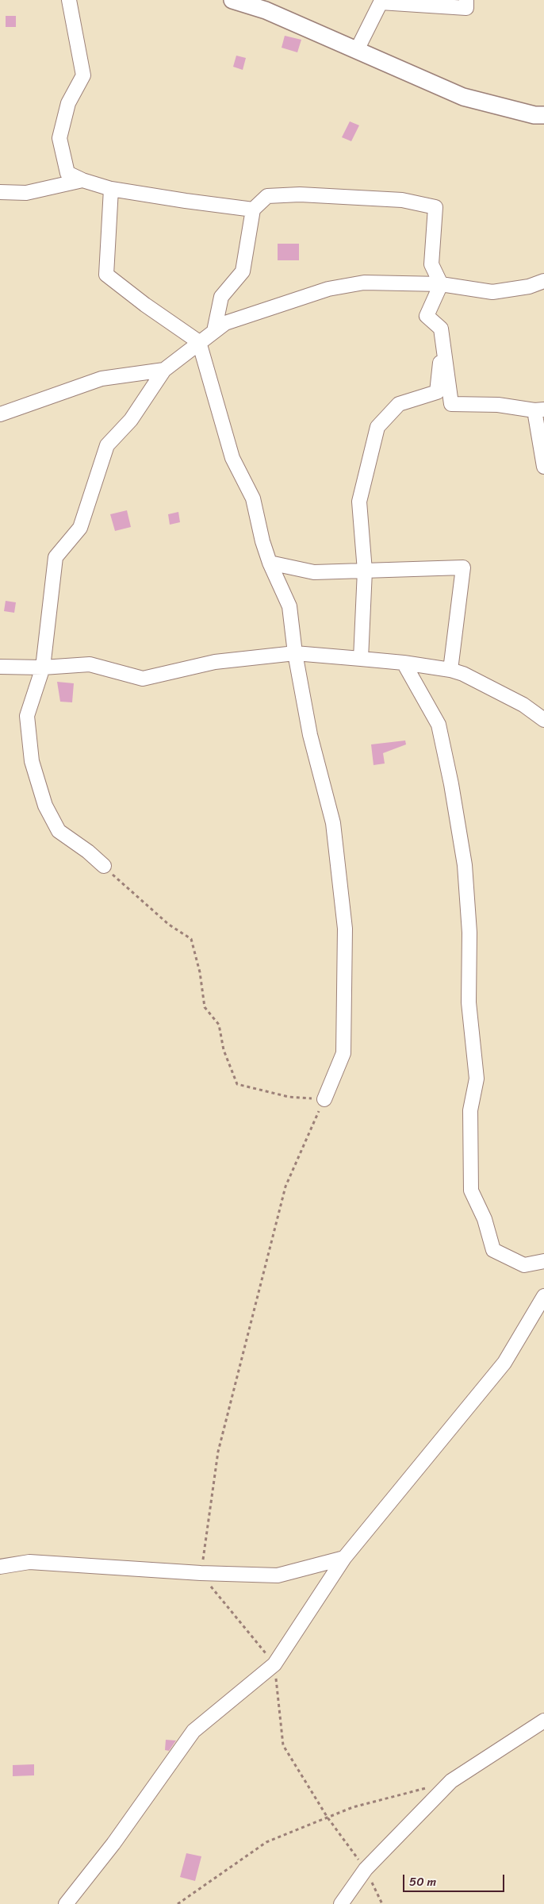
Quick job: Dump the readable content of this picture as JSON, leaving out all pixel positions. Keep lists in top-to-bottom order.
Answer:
{
  "scale_bar": "50 m"
}
